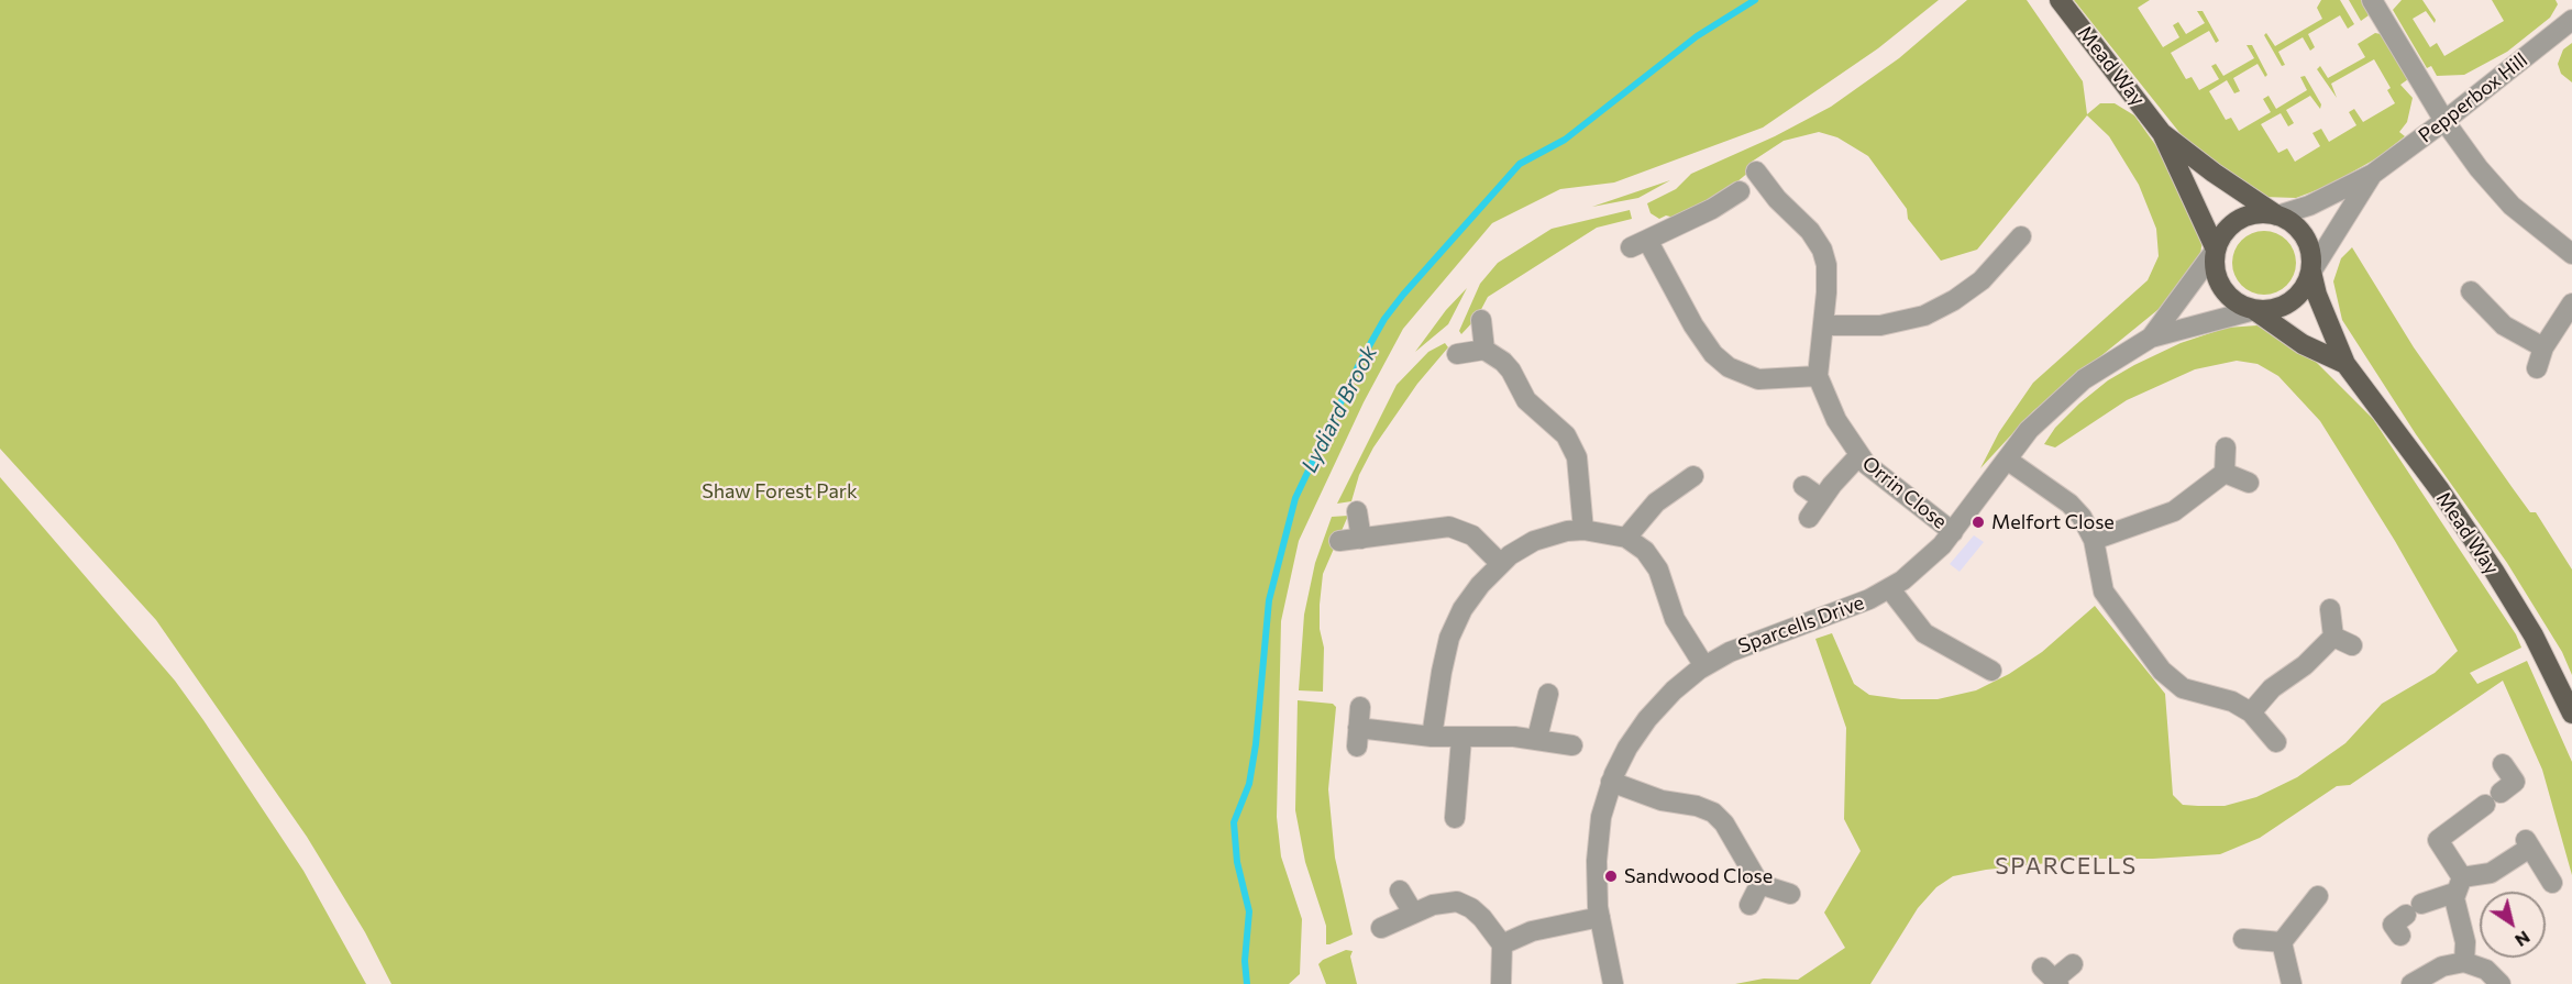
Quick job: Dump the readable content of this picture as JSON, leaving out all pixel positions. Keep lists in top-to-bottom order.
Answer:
{
  "streets": {
    "main road": ["Mead Way"],
    "street": ["Pepperbox Hill", "Orrin Close", "Sparcells Drive"]
  },
  "crossings": [
    ["Mead Way", "Pepperbox Hill"],
    ["Mead Way", "Sparcells Drive"],
    ["Pepperbox Hill", "Sparcells Drive"],
    ["Orrin Close", "Sparcells Drive"]
  ],
  "districts": ["SPARCELLS"],
  "water": ["Lydiard Brook"],
  "parks": ["Shaw Forest Park"],
  "places": ["Melfort Close", "Sandwood Close"],
  "north": "bottom right"
}
